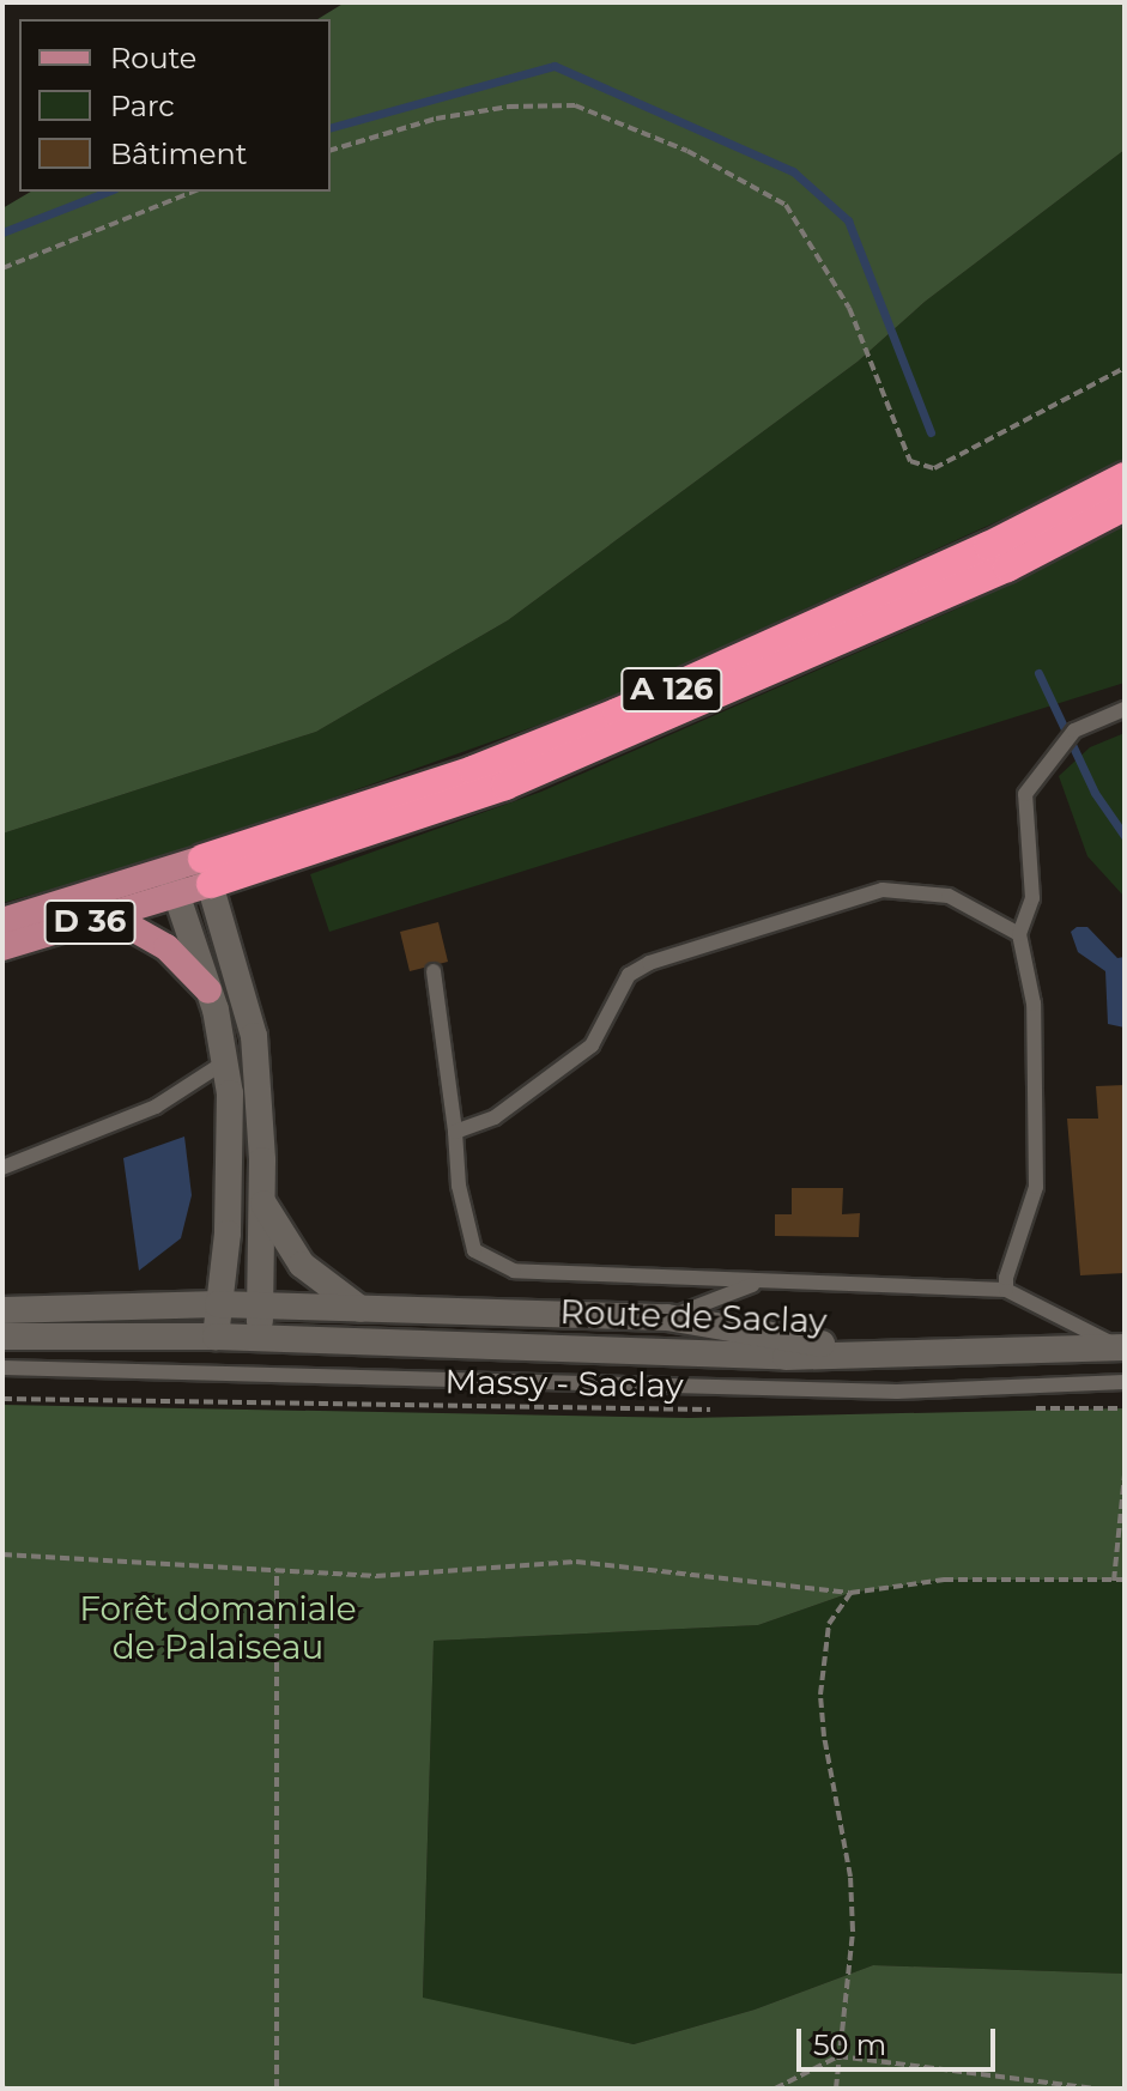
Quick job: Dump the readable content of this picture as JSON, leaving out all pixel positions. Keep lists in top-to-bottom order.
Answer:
{
  "streets": {
    "highway": ["A 126"],
    "main road": ["D 36", "Route de Saclay"],
    "path": ["Massy - Saclay"]
  },
  "crossings": [
    ["A 126", "D 36"],
    ["D 36", "Route de Saclay"]
  ],
  "parks": ["Forêt domaniale de Palaiseau"],
  "legend": ["Route", "Parc", "Bâtiment"],
  "scale_bar": "50 m"
}
